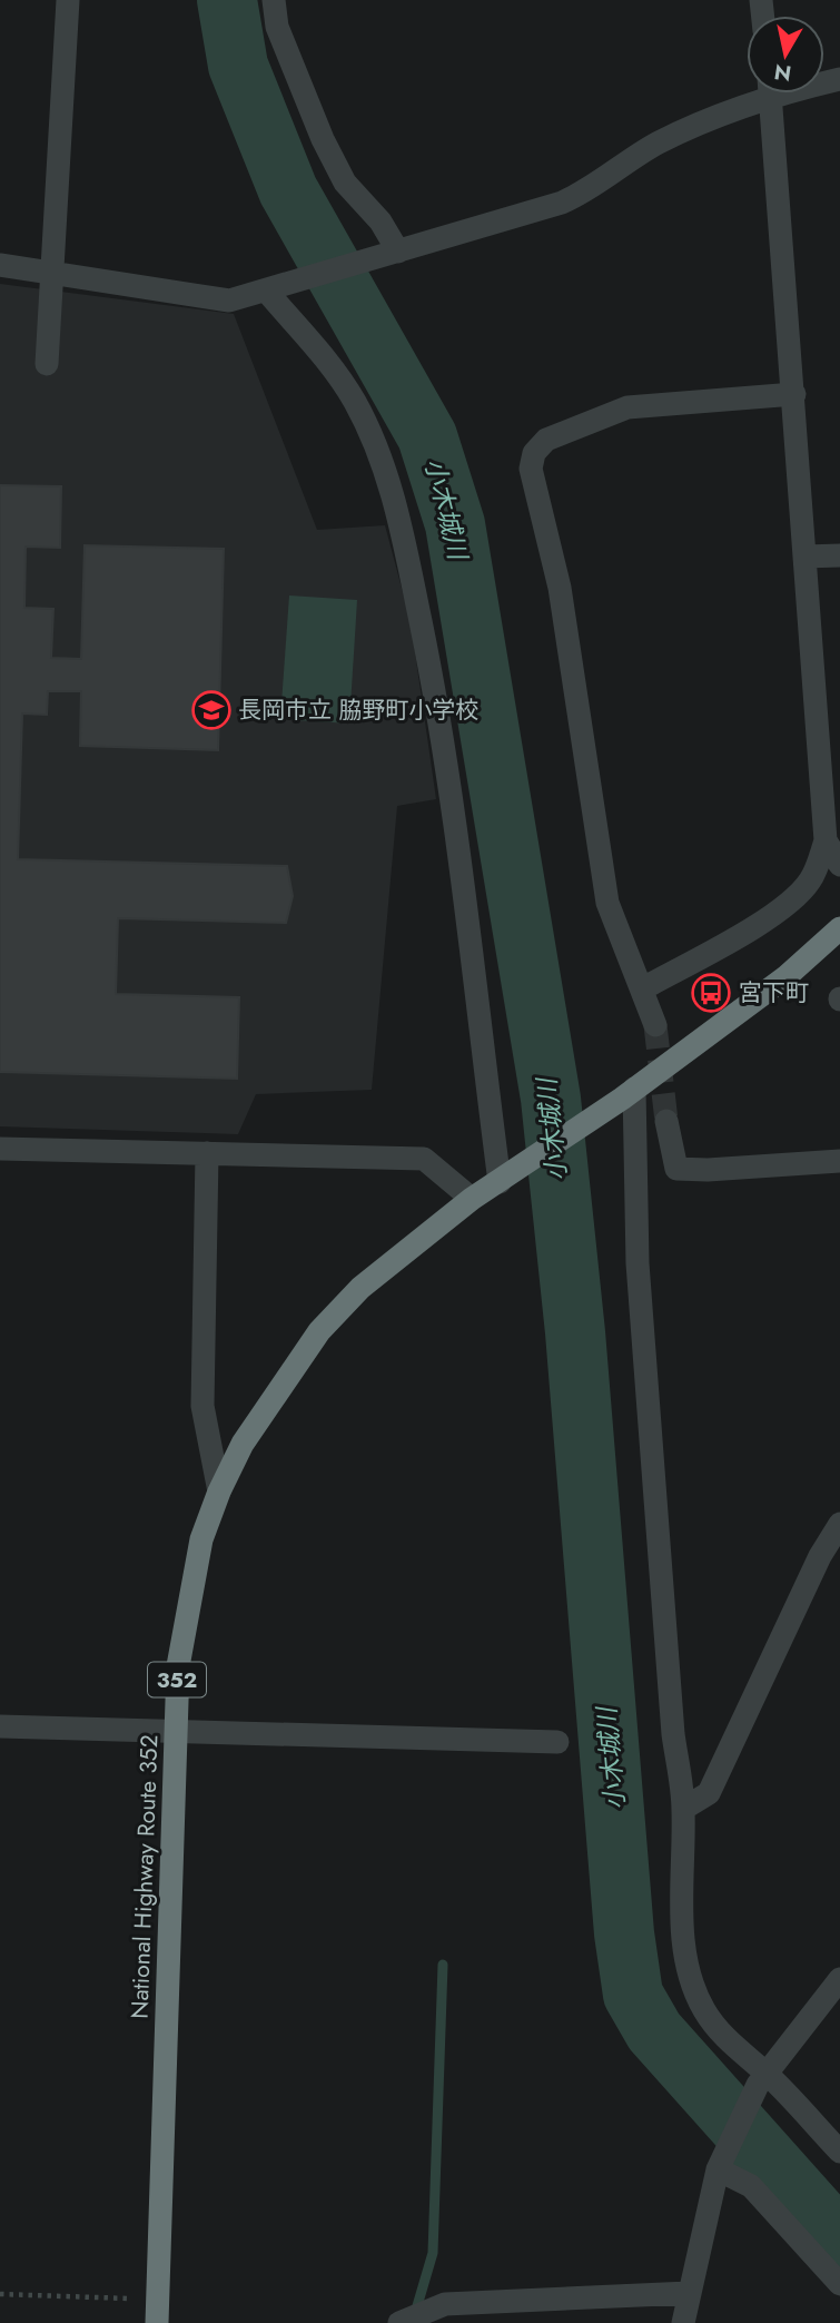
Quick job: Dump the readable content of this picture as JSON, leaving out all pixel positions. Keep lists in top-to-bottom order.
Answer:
{
  "streets": {
    "highway": ["352", "National Highway Route 352"]
  },
  "water": ["小木城川"],
  "places": {
    "school or university": ["長岡市立 脇野町小学校"],
    "bus stop": ["宮下町"]
  },
  "north": "bottom"
}
